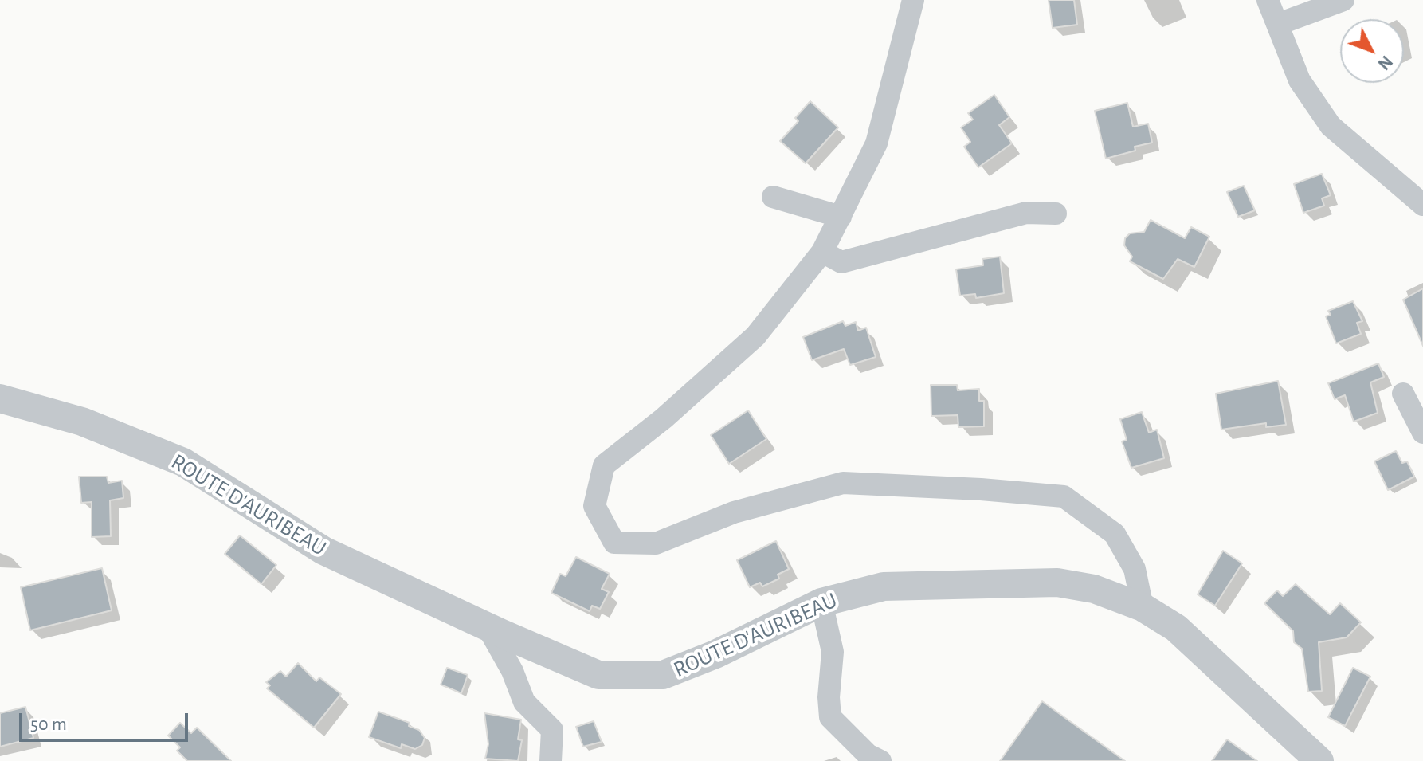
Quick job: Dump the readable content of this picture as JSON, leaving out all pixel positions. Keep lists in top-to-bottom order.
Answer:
{
  "streets": {
    "street": ["ROUTE D'AURIBEAU"]
  },
  "scale_bar": "50 m",
  "north": "bottom right"
}
